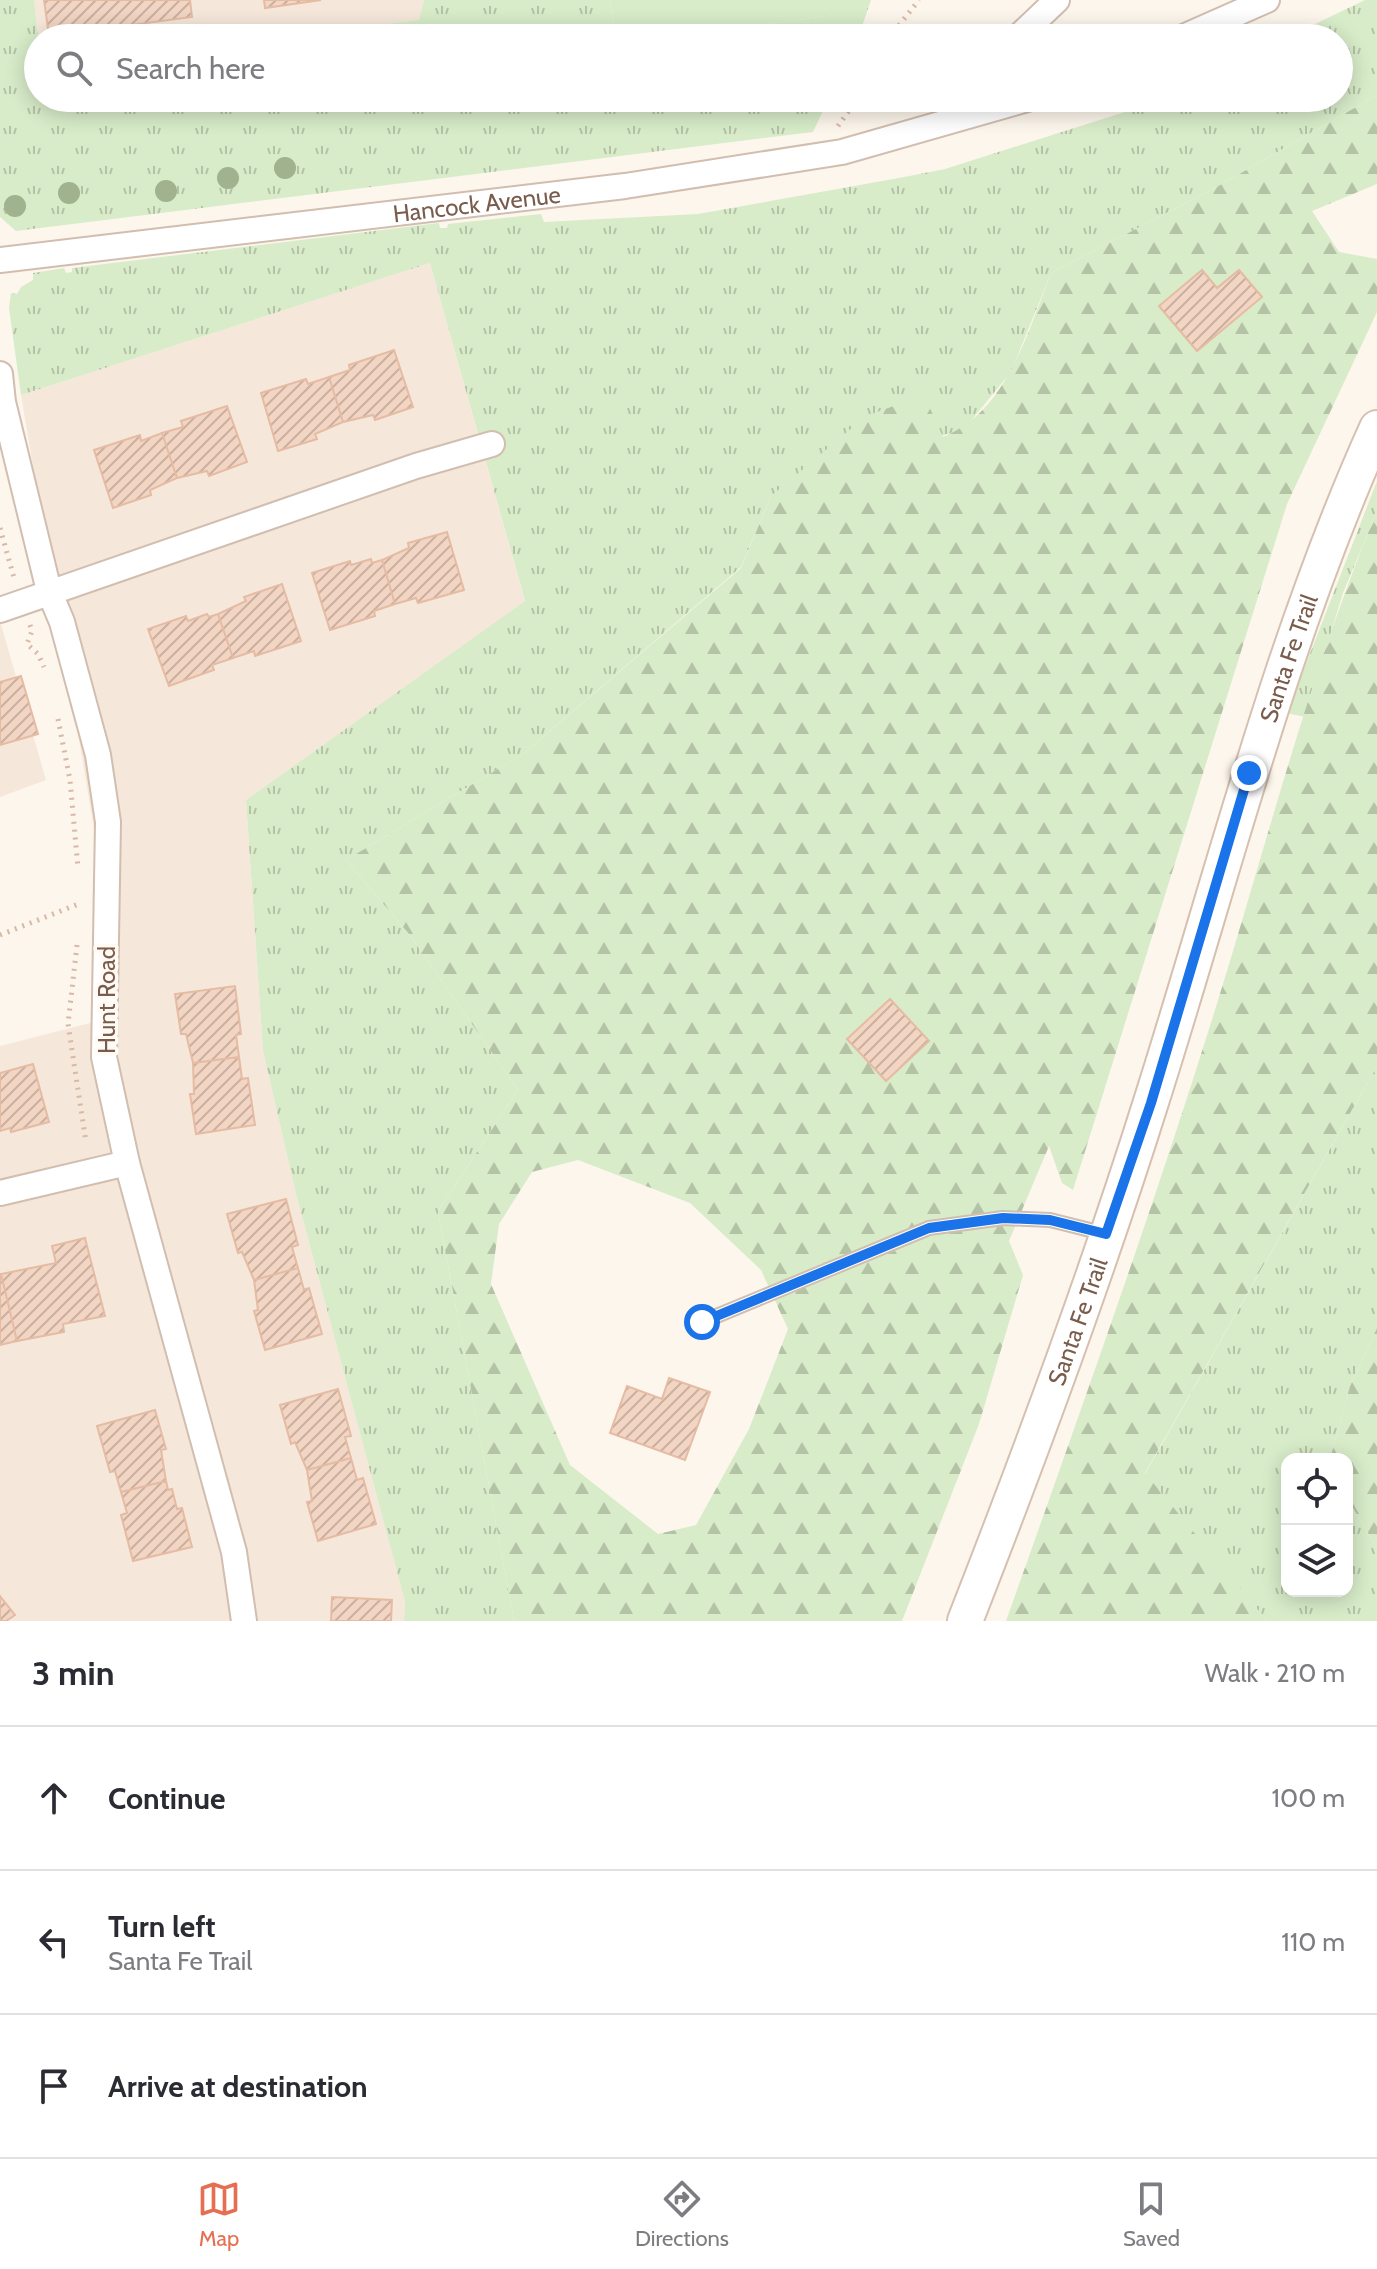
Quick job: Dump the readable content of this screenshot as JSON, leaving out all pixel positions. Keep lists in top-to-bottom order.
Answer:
{
  "streets": {
    "street": ["Hancock Avenue", "Santa Fe Trail", "Hunt Road"]
  },
  "page": {
    "search": "Search here",
    "heading": ["3 min", "Walk · 210 m"],
    "list": [
      ["Continue", "100 m"],
      ["Turn left", "Santa Fe Trail", "110 m"],
      "Arrive at destination"
    ],
    "nav": ["Map", "Directions", "Saved"]
  }
}
